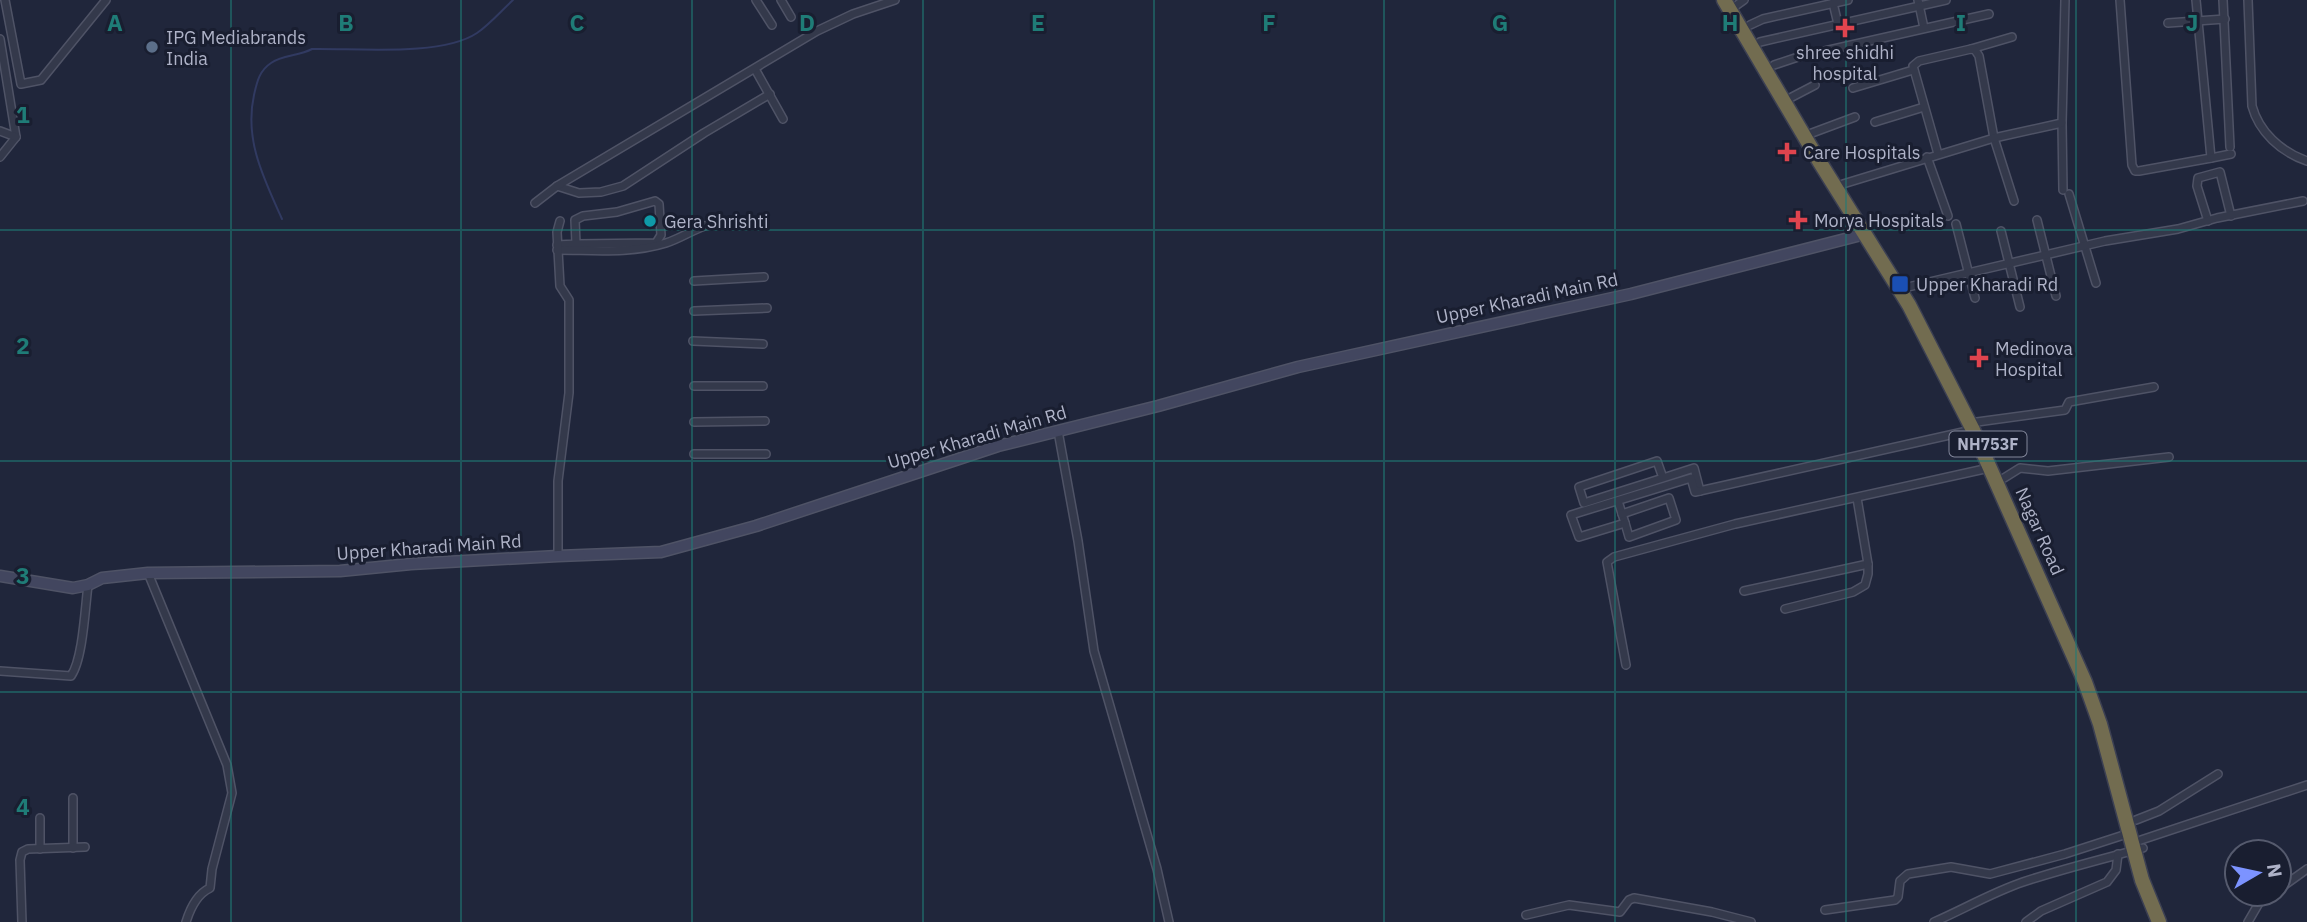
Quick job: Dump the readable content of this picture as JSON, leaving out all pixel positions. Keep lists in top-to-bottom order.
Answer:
{
  "streets": {
    "highway": ["NH753F", "Nagar Road"],
    "street": ["Upper Kharadi Main Rd"]
  },
  "crossings": [
    ["Upper Kharadi Main Rd", "Nagar Road"]
  ],
  "places": {
    "health": [
      "shree shidhi hospital",
      "Care Hospitals",
      "Morya Hospitals",
      "Medinova Hospital"
    ],
    "other": ["IPG Mediabrands India", "Gera Shrishti"],
    "transit": ["Upper Kharadi Rd"]
  },
  "north": "right",
  "grid": {
    "columns": [
      "A",
      "B",
      "C",
      "D",
      "E",
      "F",
      "G",
      "H",
      "I",
      "J"
    ],
    "rows": [
      "1",
      "2",
      "3",
      "4"
    ]
  }
}
